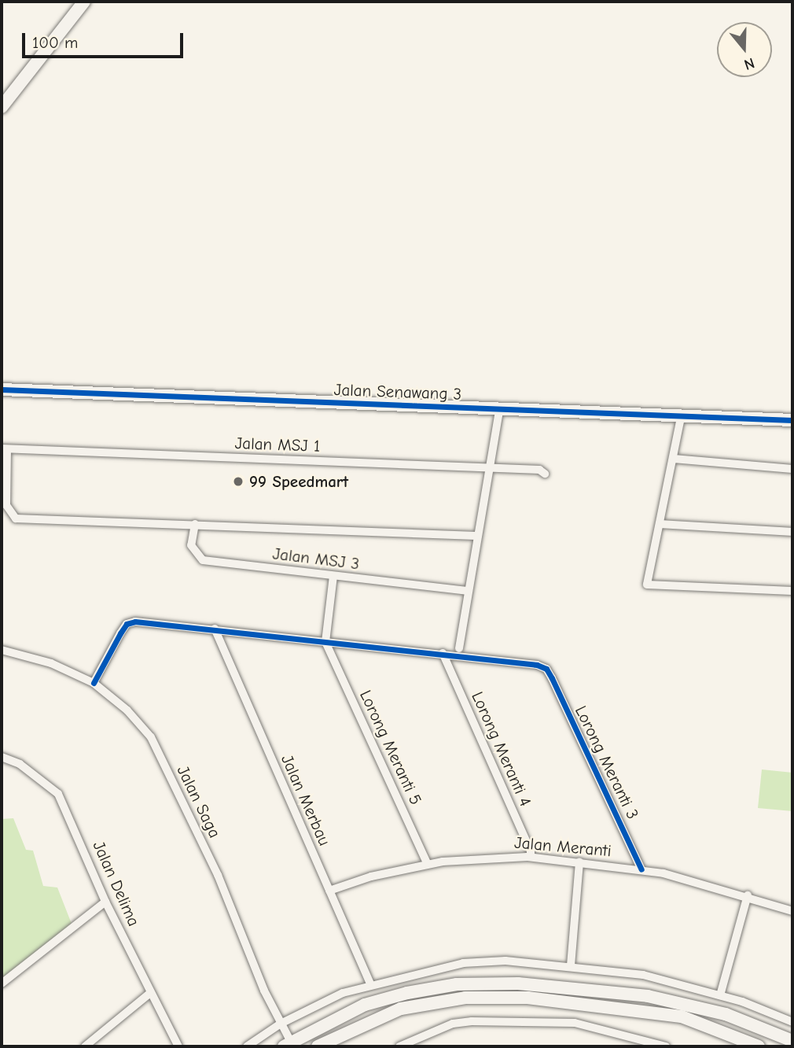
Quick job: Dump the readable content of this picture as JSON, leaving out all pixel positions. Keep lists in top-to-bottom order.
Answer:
{
  "streets": {
    "street": [
      "Jalan Senawang 3",
      "Jalan MSJ 1",
      "Jalan MSJ 3",
      "Lorong Meranti 5",
      "Lorong Meranti 4",
      "Lorong Meranti 3",
      "Jalan Merbau",
      "Jalan Saga",
      "Jalan Meranti",
      "Jalan Delima"
    ]
  },
  "crossings": [
    ["Lorong Meranti 5", "Jalan Meranti"],
    ["Lorong Meranti 4", "Lorong Meranti 3"],
    ["Lorong Meranti 4", "Jalan Meranti"],
    ["Lorong Meranti 3", "Jalan Meranti"],
    ["Jalan Merbau", "Jalan Meranti"]
  ],
  "places": ["99 Speedmart"],
  "scale_bar": "100 m",
  "north": "bottom"
}
